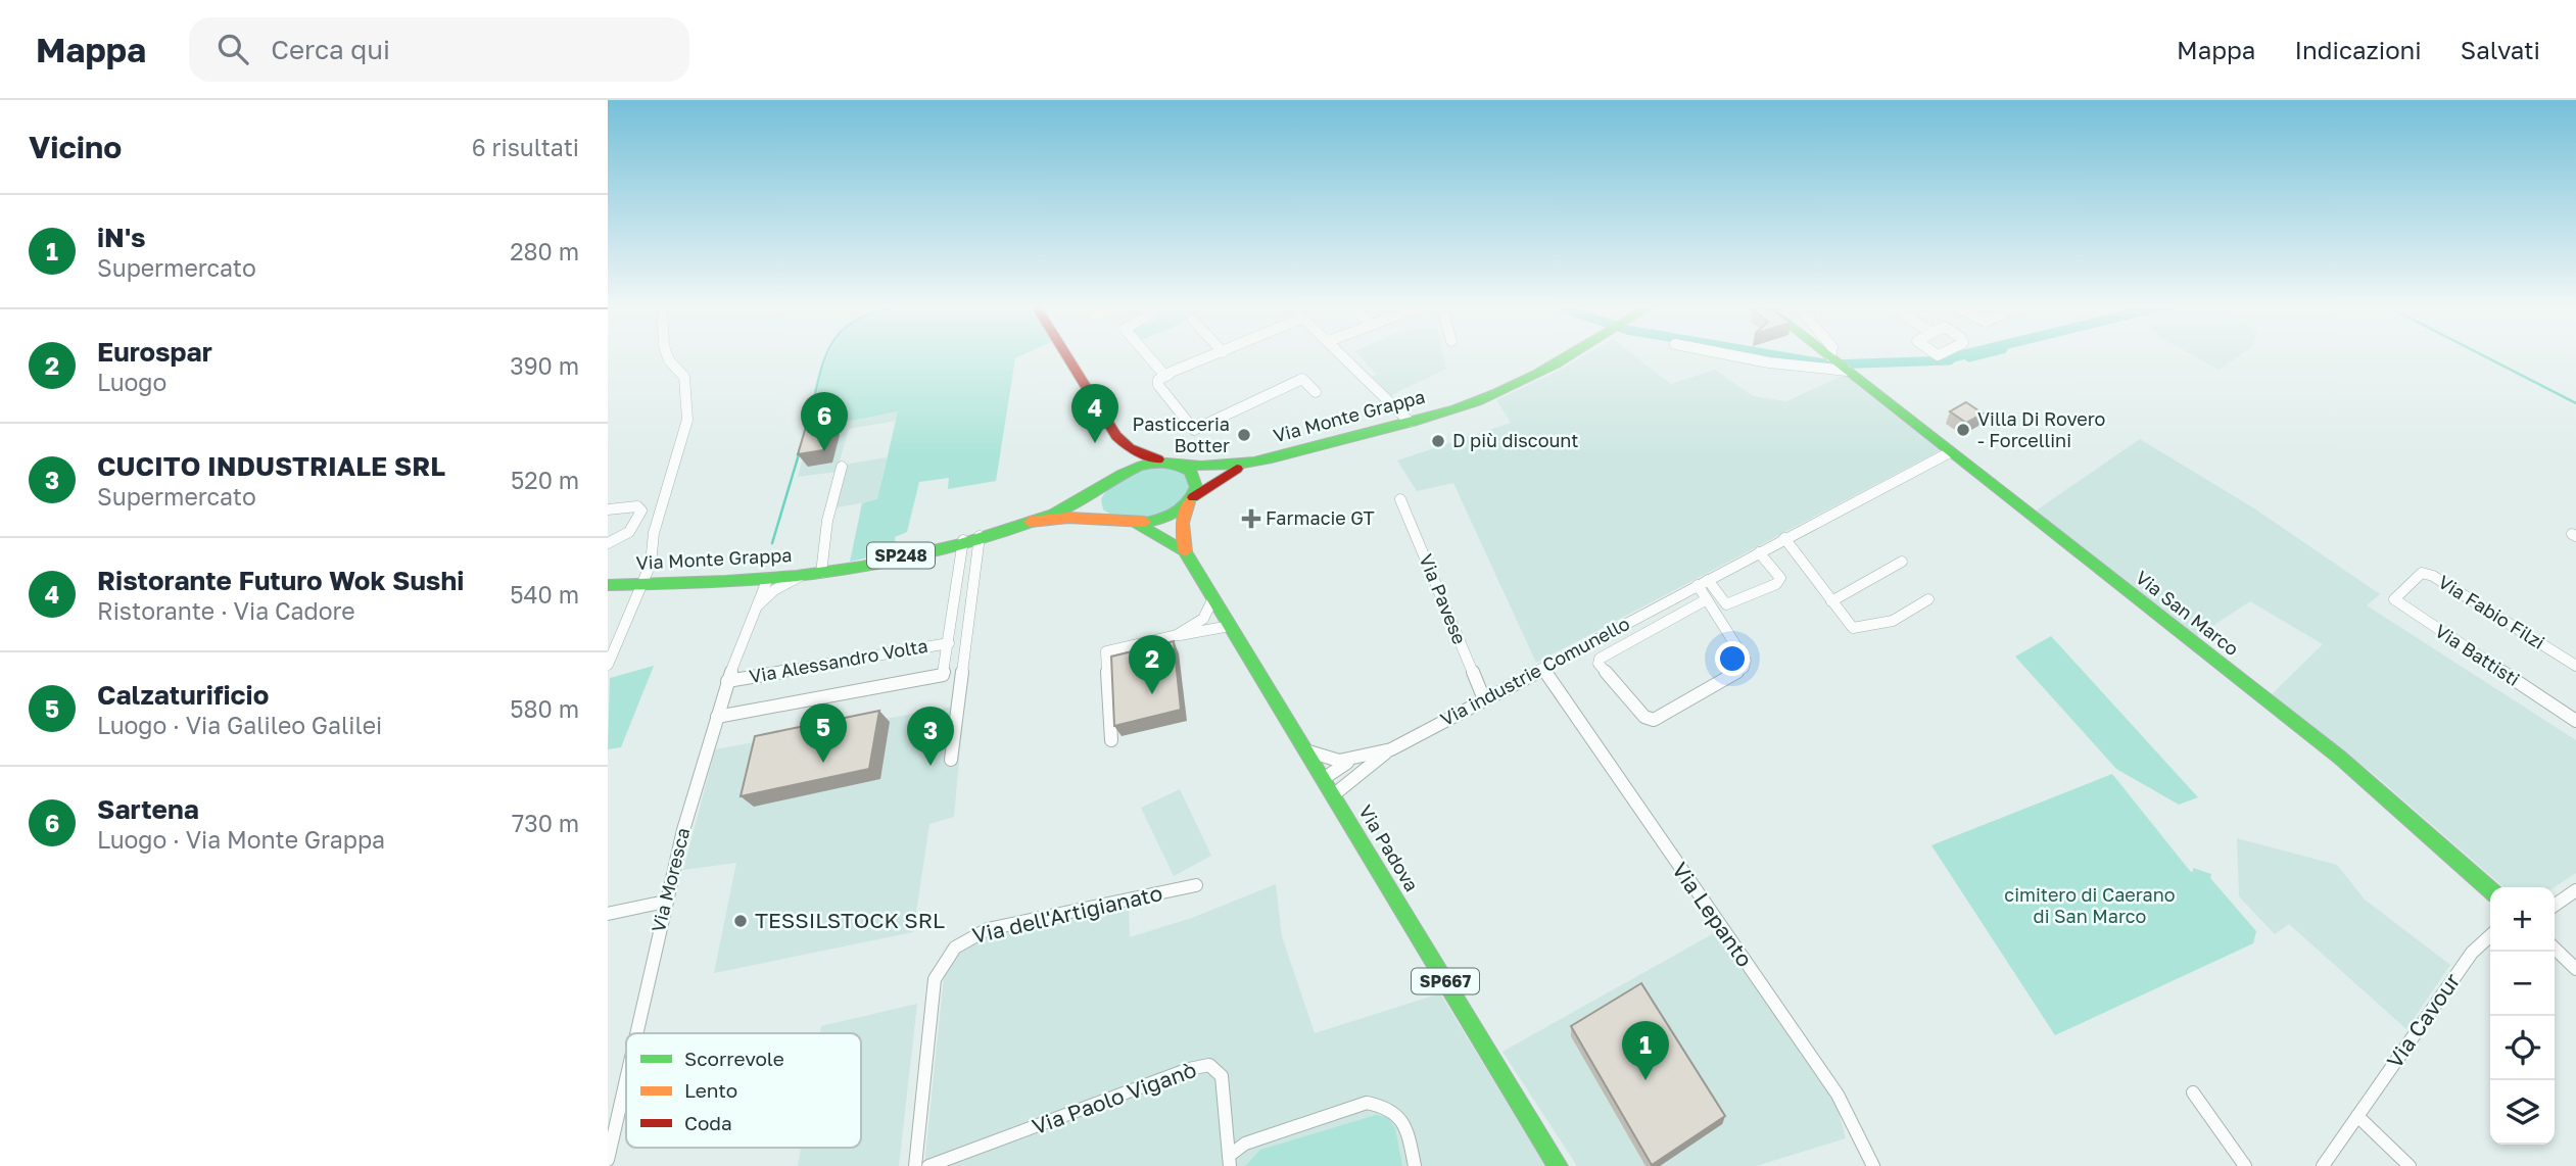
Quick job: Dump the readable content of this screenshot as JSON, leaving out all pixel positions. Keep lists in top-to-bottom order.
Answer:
{
  "streets": {
    "main road": [
      "Via Monte Grappa",
      "SP248",
      "Via San Marco",
      "Via Padova",
      "SP667"
    ],
    "street": [
      "Via Pavese",
      "Via Fabio Filzi",
      "Via Battisti",
      "Via Alessandro Volta",
      "Via industrie Comunello",
      "Via Moresca",
      "Via dell'Artigianato",
      "Via Lepanto",
      "Via Cavour",
      "Via Paolo Viganò"
    ]
  },
  "crossings": [
    ["Via Monte Grappa", "Via Padova"],
    ["Via Monte Grappa", "Via Moresca"],
    ["Via Pavese", "Via industrie Comunello"],
    ["Via Fabio Filzi", "Via Battisti"],
    ["Via San Marco", "Via industrie Comunello"],
    ["Via Alessandro Volta", "Via Moresca"],
    ["Via industrie Comunello", "Via Lepanto"]
  ],
  "parks": ["cimitero di Caerano di San Marco"],
  "places": {
    "other": [
      "Villa Di Rovero - Forcellini",
      "Pasticceria Botter",
      "D più discount",
      "TESSILSTOCK SRL"
    ],
    "health": ["Farmacie GT"]
  },
  "legend": ["Scorrevole", "Lento", "Coda"],
  "page": {
    "header": "Mappa",
    "search": "Cerca qui",
    "nav": ["Mappa", "Indicazioni", "Salvati"],
    "heading": ["Vicino", "6 risultati"],
    "list": [
      {
        "mark": "1",
        "name": "iN's",
        "note": "Supermercato",
        "value": "280 m"
      },
      {
        "mark": "2",
        "name": "Eurospar",
        "note": "Luogo",
        "value": "390 m"
      },
      {
        "mark": "3",
        "name": "CUCITO INDUSTRIALE SRL",
        "note": "Supermercato",
        "value": "520 m"
      },
      {
        "mark": "4",
        "name": "Ristorante Futuro Wok Sushi",
        "note": "Ristorante · Via Cadore",
        "value": "540 m"
      },
      {
        "mark": "5",
        "name": "Calzaturificio",
        "note": "Luogo · Via Galileo Galilei",
        "value": "580 m"
      },
      {
        "mark": "6",
        "name": "Sartena",
        "note": "Luogo · Via Monte Grappa",
        "value": "730 m"
      }
    ],
    "pins": [
      "4",
      "6",
      "2",
      "5",
      "3",
      "1"
    ],
    "map_buttons": ["+", "−"]
  }
}
